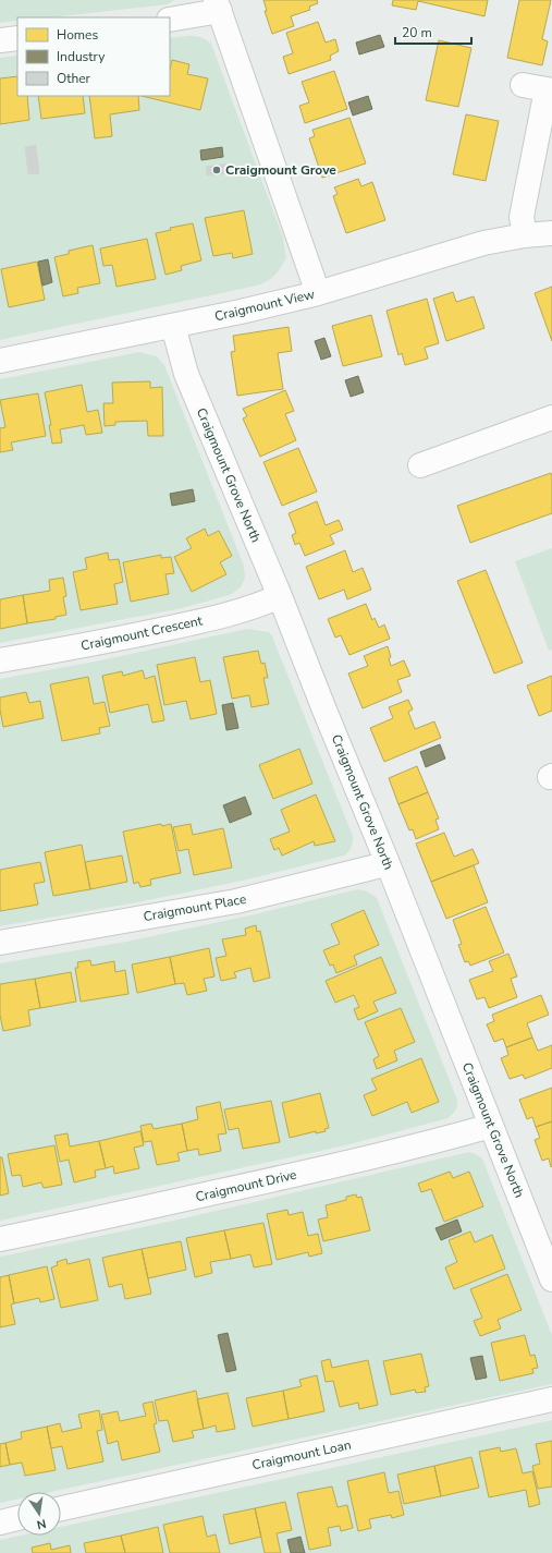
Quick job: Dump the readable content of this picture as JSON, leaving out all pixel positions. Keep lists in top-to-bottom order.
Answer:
{
  "streets": {
    "street": [
      "Craigmount View",
      "Craigmount Grove North",
      "Craigmount Crescent",
      "Craigmount Place",
      "Craigmount Drive",
      "Craigmount Loan"
    ]
  },
  "crossings": [
    ["Craigmount View", "Craigmount Grove North"],
    ["Craigmount Grove North", "Craigmount Crescent"],
    ["Craigmount Grove North", "Craigmount Place"],
    ["Craigmount Grove North", "Craigmount Drive"]
  ],
  "places": ["Craigmount Grove"],
  "legend": ["Homes", "Industry", "Other"],
  "scale_bar": "20 m",
  "north": "bottom"
}
